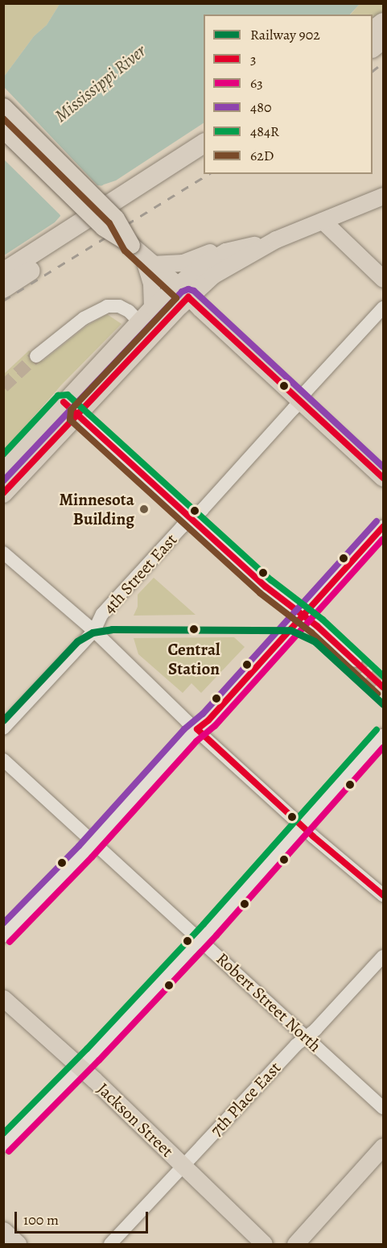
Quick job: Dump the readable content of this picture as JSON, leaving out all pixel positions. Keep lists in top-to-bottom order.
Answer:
{
  "streets": {
    "main road": ["Jackson Street"],
    "street": ["4th Street East", "Robert Street North", "7th Place East"]
  },
  "crossings": [
    ["Robert Street North", "7th Place East"],
    ["7th Place East", "Jackson Street"]
  ],
  "water": ["Mississippi River"],
  "places": ["Minnesota Building", "Central Station"],
  "lines": [
    "transit line 62D",
    "transit line 480",
    "transit line 3",
    "transit line 484R",
    "transit line 63",
    "rail line 902"
  ],
  "legend": [
    "Railway 902",
    "3",
    "63",
    "480",
    "484R",
    "62D"
  ],
  "scale_bar": "100 m"
}
